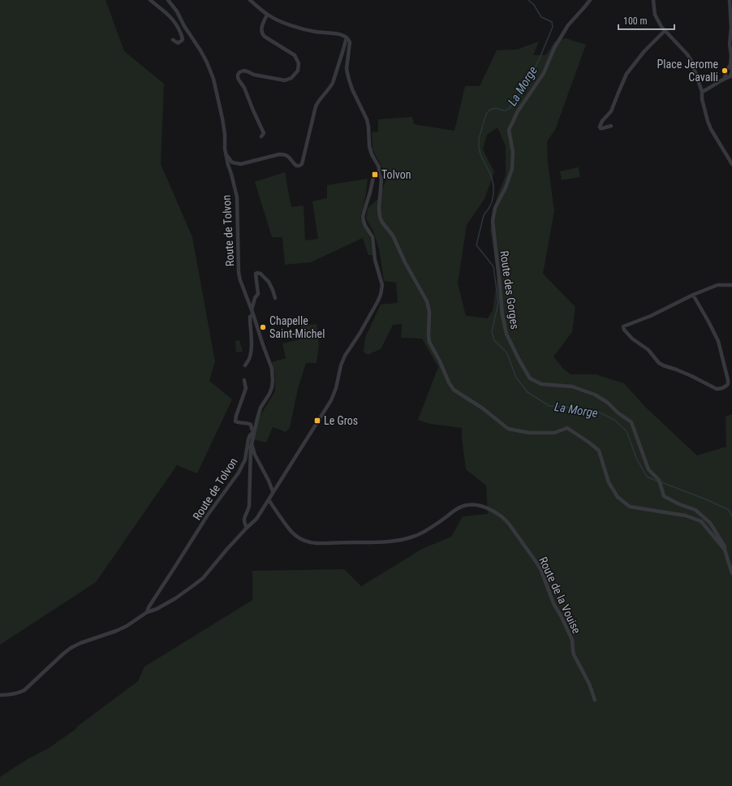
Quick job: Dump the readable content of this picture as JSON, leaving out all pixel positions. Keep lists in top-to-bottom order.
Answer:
{
  "streets": {
    "street": ["Route de Tolvon", "Route des Gorges", "Route de la Vouise"]
  },
  "water": ["La Morge"],
  "places": {
    "other": ["Place Jerome Cavalli", "Chapelle Saint-Michel"],
    "transit": ["Tolvon", "Le Gros"]
  },
  "scale_bar": "100 m"
}
